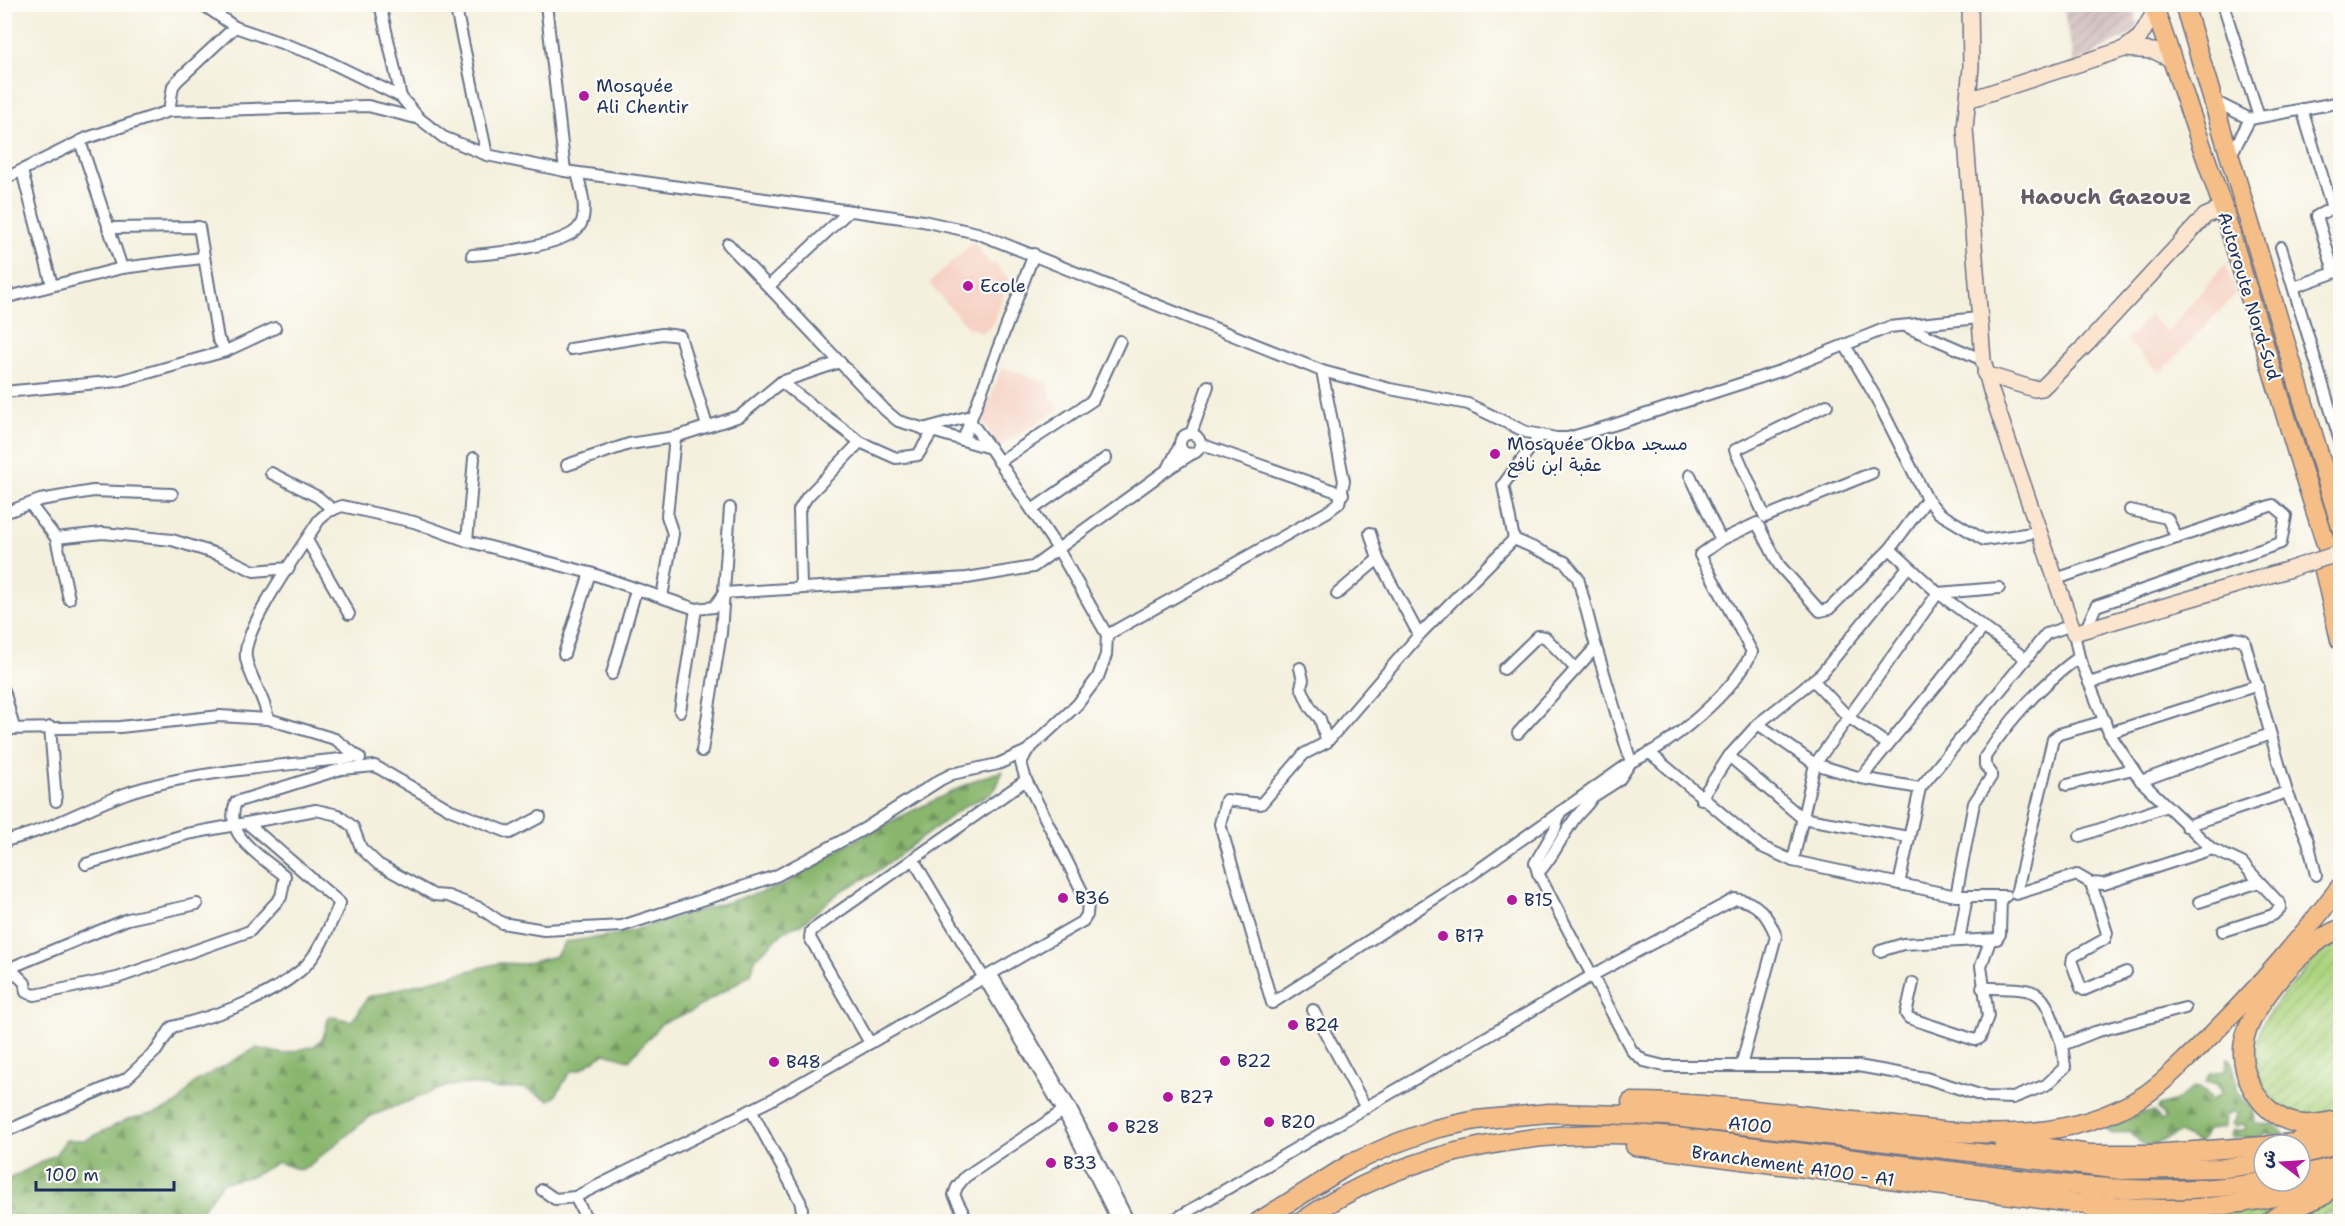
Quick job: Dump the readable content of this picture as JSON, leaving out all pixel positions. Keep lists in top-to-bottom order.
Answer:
{
  "streets": {
    "highway": ["Autoroute Nord-Sud", "A100", "Branchement A100 - A1"]
  },
  "crossings": [
    ["A100", "Branchement A100 - A1"]
  ],
  "districts": ["Haouch Gazouz"],
  "places": [
    "Mosquée Ali Chentir",
    "Ecole",
    "Mosquée Okba مسجد عقبة ابن نافع",
    "B36",
    "B15",
    "B17",
    "B24",
    "B22",
    "B48",
    "B27",
    "B20",
    "B28",
    "B33"
  ],
  "scale_bar": "100 m",
  "north": "left"
}
